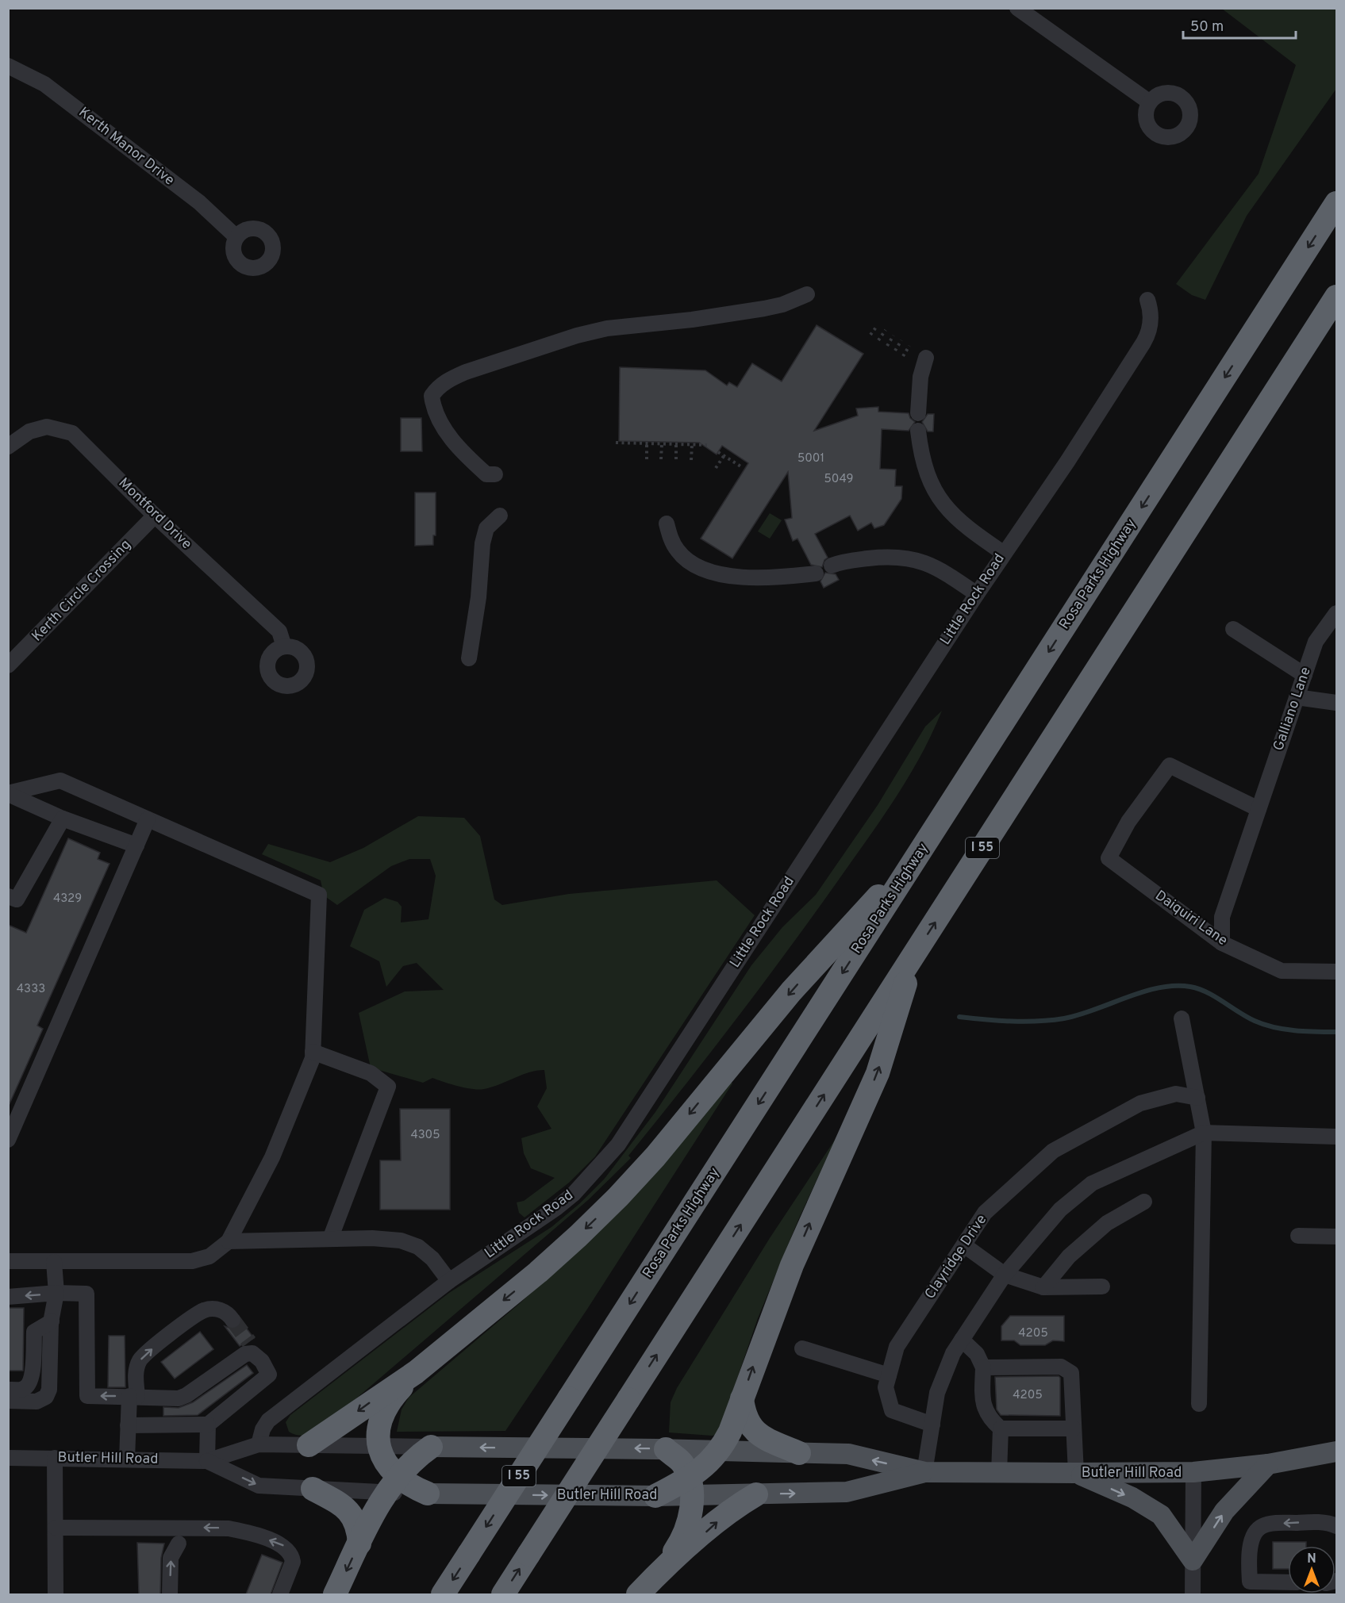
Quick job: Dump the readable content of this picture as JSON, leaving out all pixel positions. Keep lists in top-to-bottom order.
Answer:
{
  "streets": {
    "highway": ["Rosa Parks Highway", "I 55"],
    "main road": ["Butler Hill Road"],
    "street": [
      "Kerth Manor Drive",
      "Montford Drive",
      "Kerth Circle Crossing",
      "Little Rock Road",
      "Galliano Lane",
      "Daiquiri Lane",
      "Clayridge Drive"
    ]
  },
  "crossings": [
    ["Montford Drive", "Kerth Circle Crossing"],
    ["Little Rock Road", "Butler Hill Road"],
    ["Galliano Lane", "Daiquiri Lane"]
  ],
  "house_numbers": [
    "5001",
    "5049",
    "4329",
    "4333",
    "4305",
    "4205",
    "4205"
  ],
  "scale_bar": "50 m",
  "north": "top"
}
